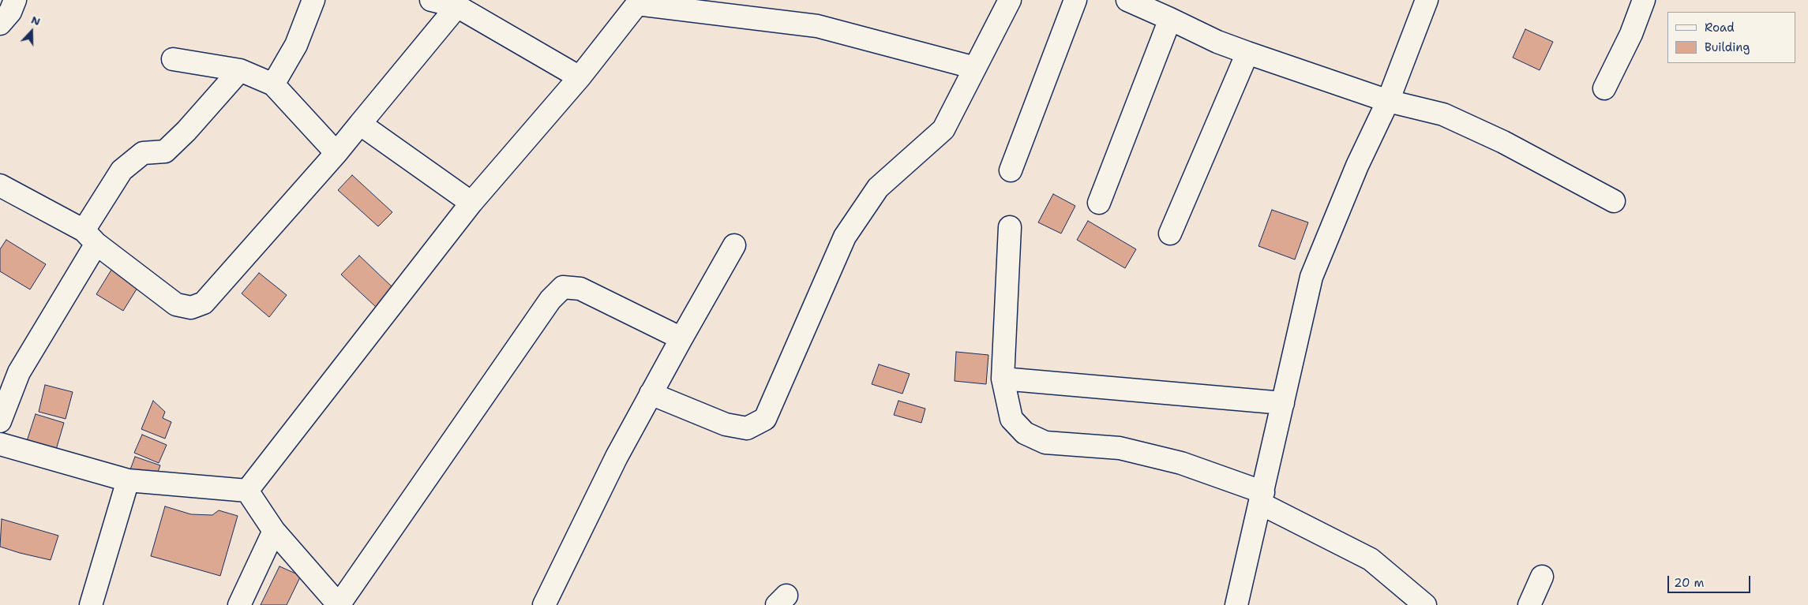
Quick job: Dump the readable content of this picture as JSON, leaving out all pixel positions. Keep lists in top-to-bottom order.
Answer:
{
  "legend": ["Road", "Building"],
  "scale_bar": "20 m",
  "north": "top"
}
